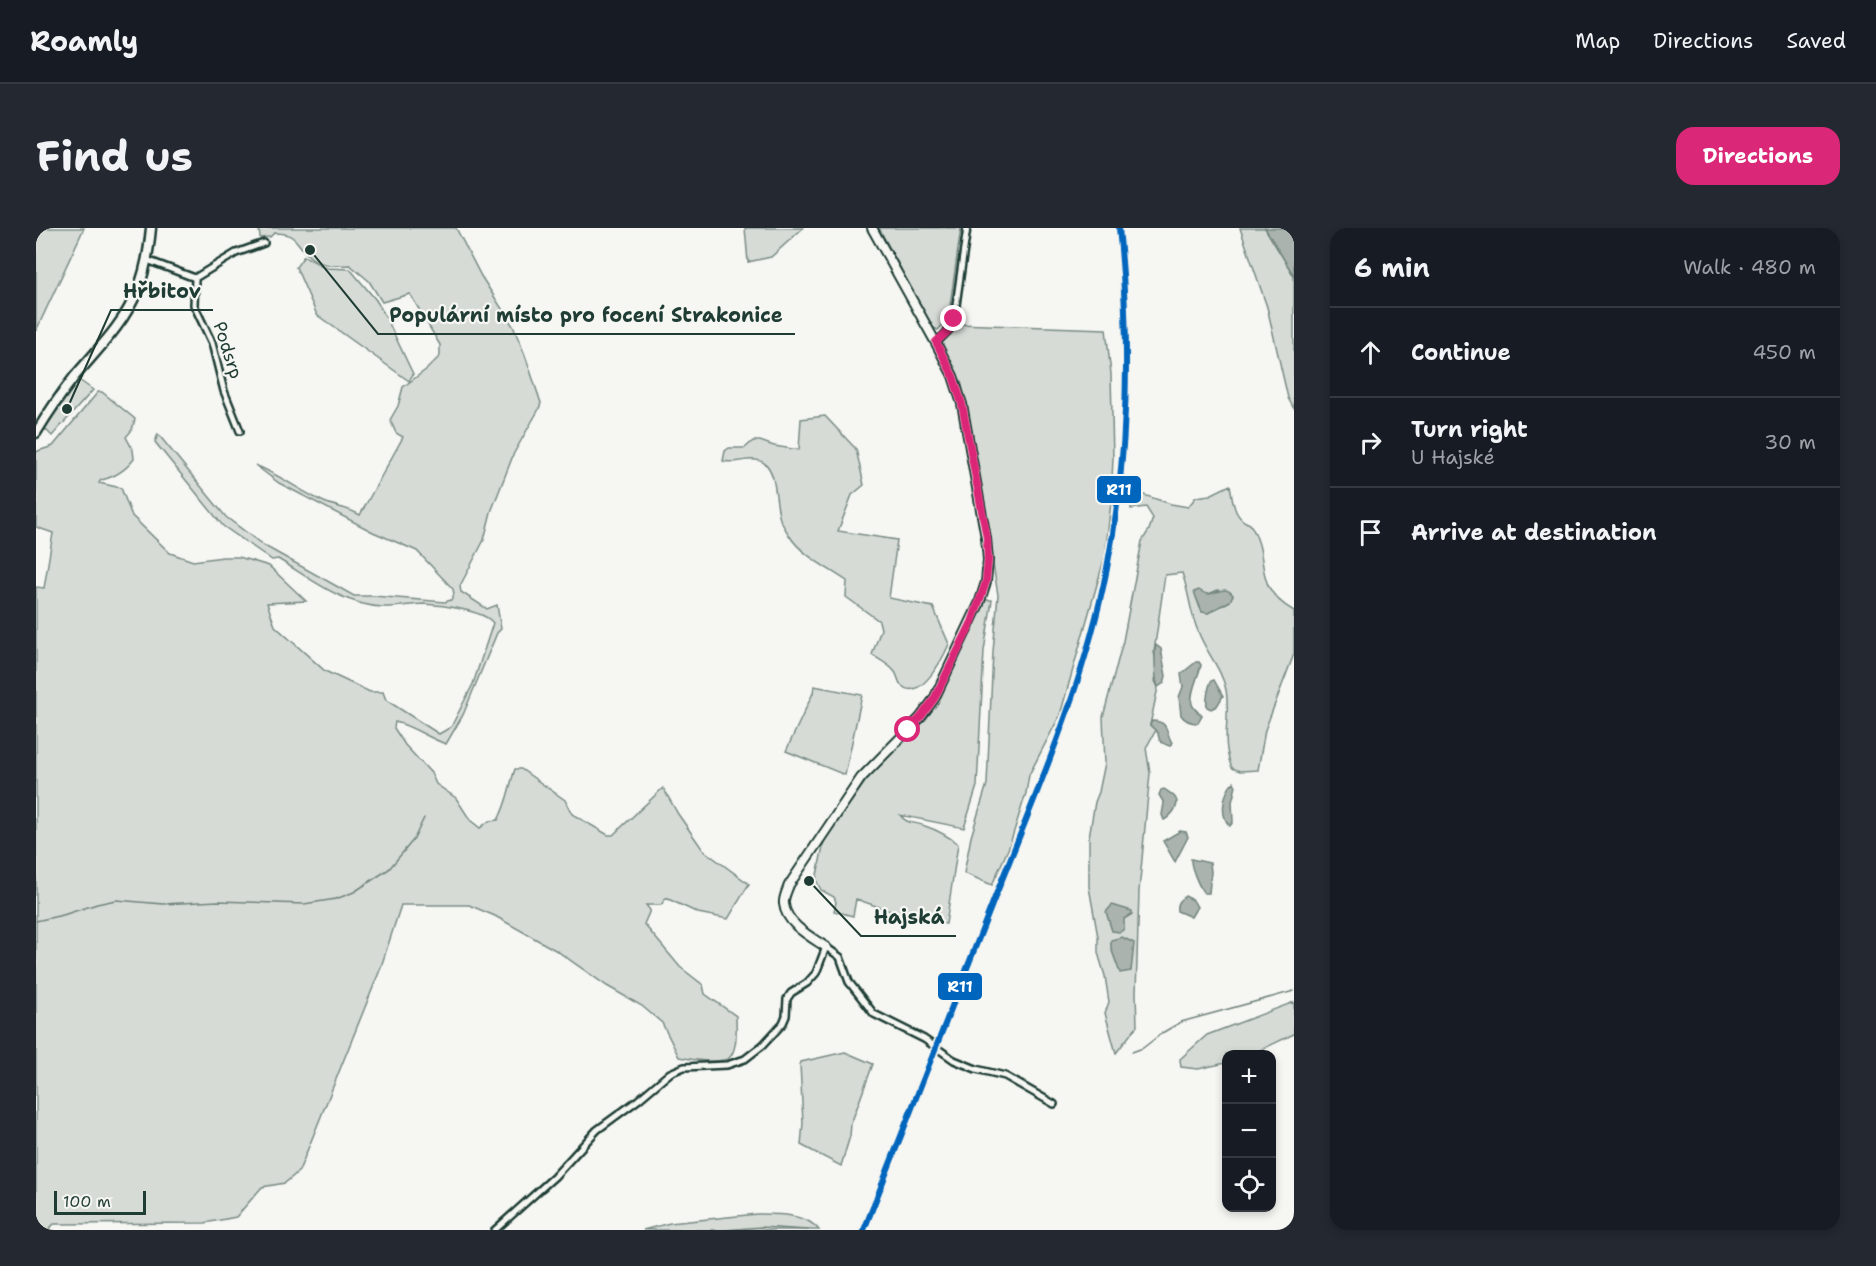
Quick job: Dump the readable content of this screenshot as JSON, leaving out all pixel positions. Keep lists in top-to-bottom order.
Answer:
{
  "streets": {
    "street": ["Podsrp"]
  },
  "places": ["Populární místo pro focení Strakonice", "Hřbitov", "Hajská"],
  "lines": ["transit line R11"],
  "scale_bar": "100 m",
  "page": {
    "header": "Roamly",
    "nav": ["Map", "Directions", "Saved"],
    "buttons": "Directions",
    "title": "Find us",
    "heading": ["6 min", "Walk · 480 m"],
    "list": [
      ["Continue", "450 m"],
      ["Turn right", "U Hajské", "30 m"],
      "Arrive at destination"
    ],
    "map_buttons": ["+", "−"],
    "scale": "100 m"
  }
}
